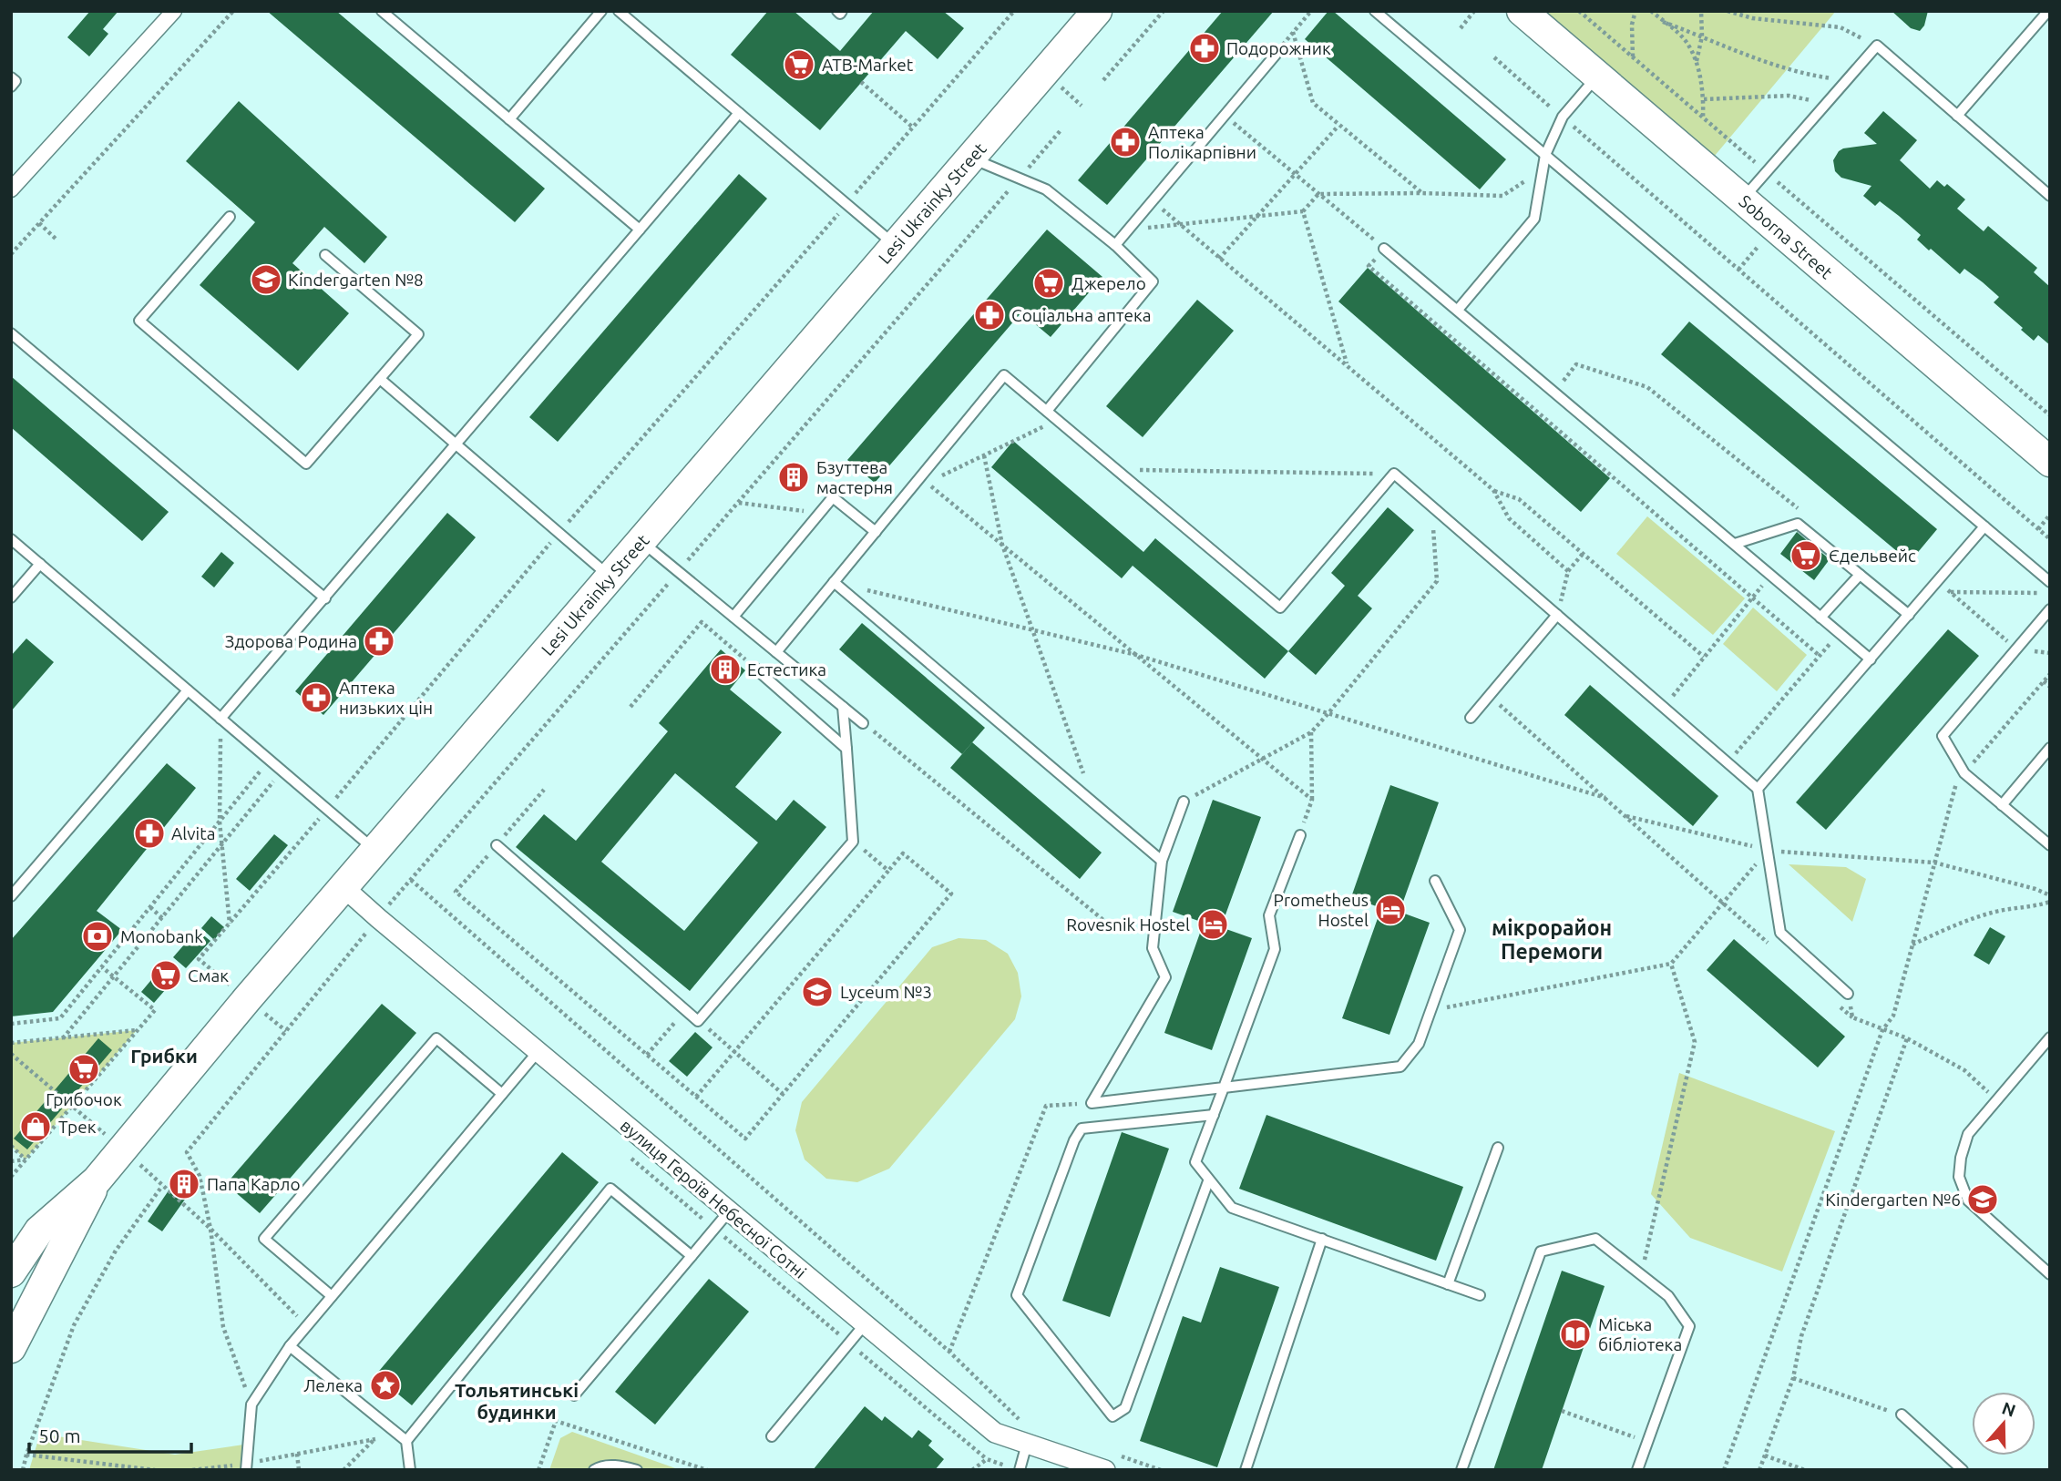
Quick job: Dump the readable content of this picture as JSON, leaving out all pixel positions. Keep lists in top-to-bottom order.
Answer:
{
  "streets": {
    "main road": ["Lesi Ukrainky Street", "Soborna Street"],
    "street": ["вулиця Героїв Небесної Сотні"]
  },
  "crossings": [
    ["Lesi Ukrainky Street", "вулиця Героїв Небесної Сотні"]
  ],
  "districts": ["мікрорайон Перемоги", "Грибки", "Тольятинські будинки"],
  "places": {
    "pharmacy": [
      "Подорожник",
      "Аптека Полікарпівни",
      "Соціальна аптека",
      "Здорова Родина",
      "Аптека низьких цін",
      "Alvita"
    ],
    "supermarket": [
      "ATB-Market",
      "Джерело",
      "Єдельвейс",
      "Смак",
      "Грибочок"
    ],
    "school or university": ["Kindergarten №8", "Lyceum №3", "Kindergarten №6"],
    "building": ["Бзуттева мастерня", "Естестика", "Папа Карло"],
    "hotel": ["Prometheus Hostel", "Rovesnik Hostel"],
    "bank": ["Monobank"],
    "shop": ["Трек"],
    "library": ["Міська бібліотека"],
    "place": ["Лелека"]
  },
  "scale_bar": "50 m",
  "north": "top"
}
